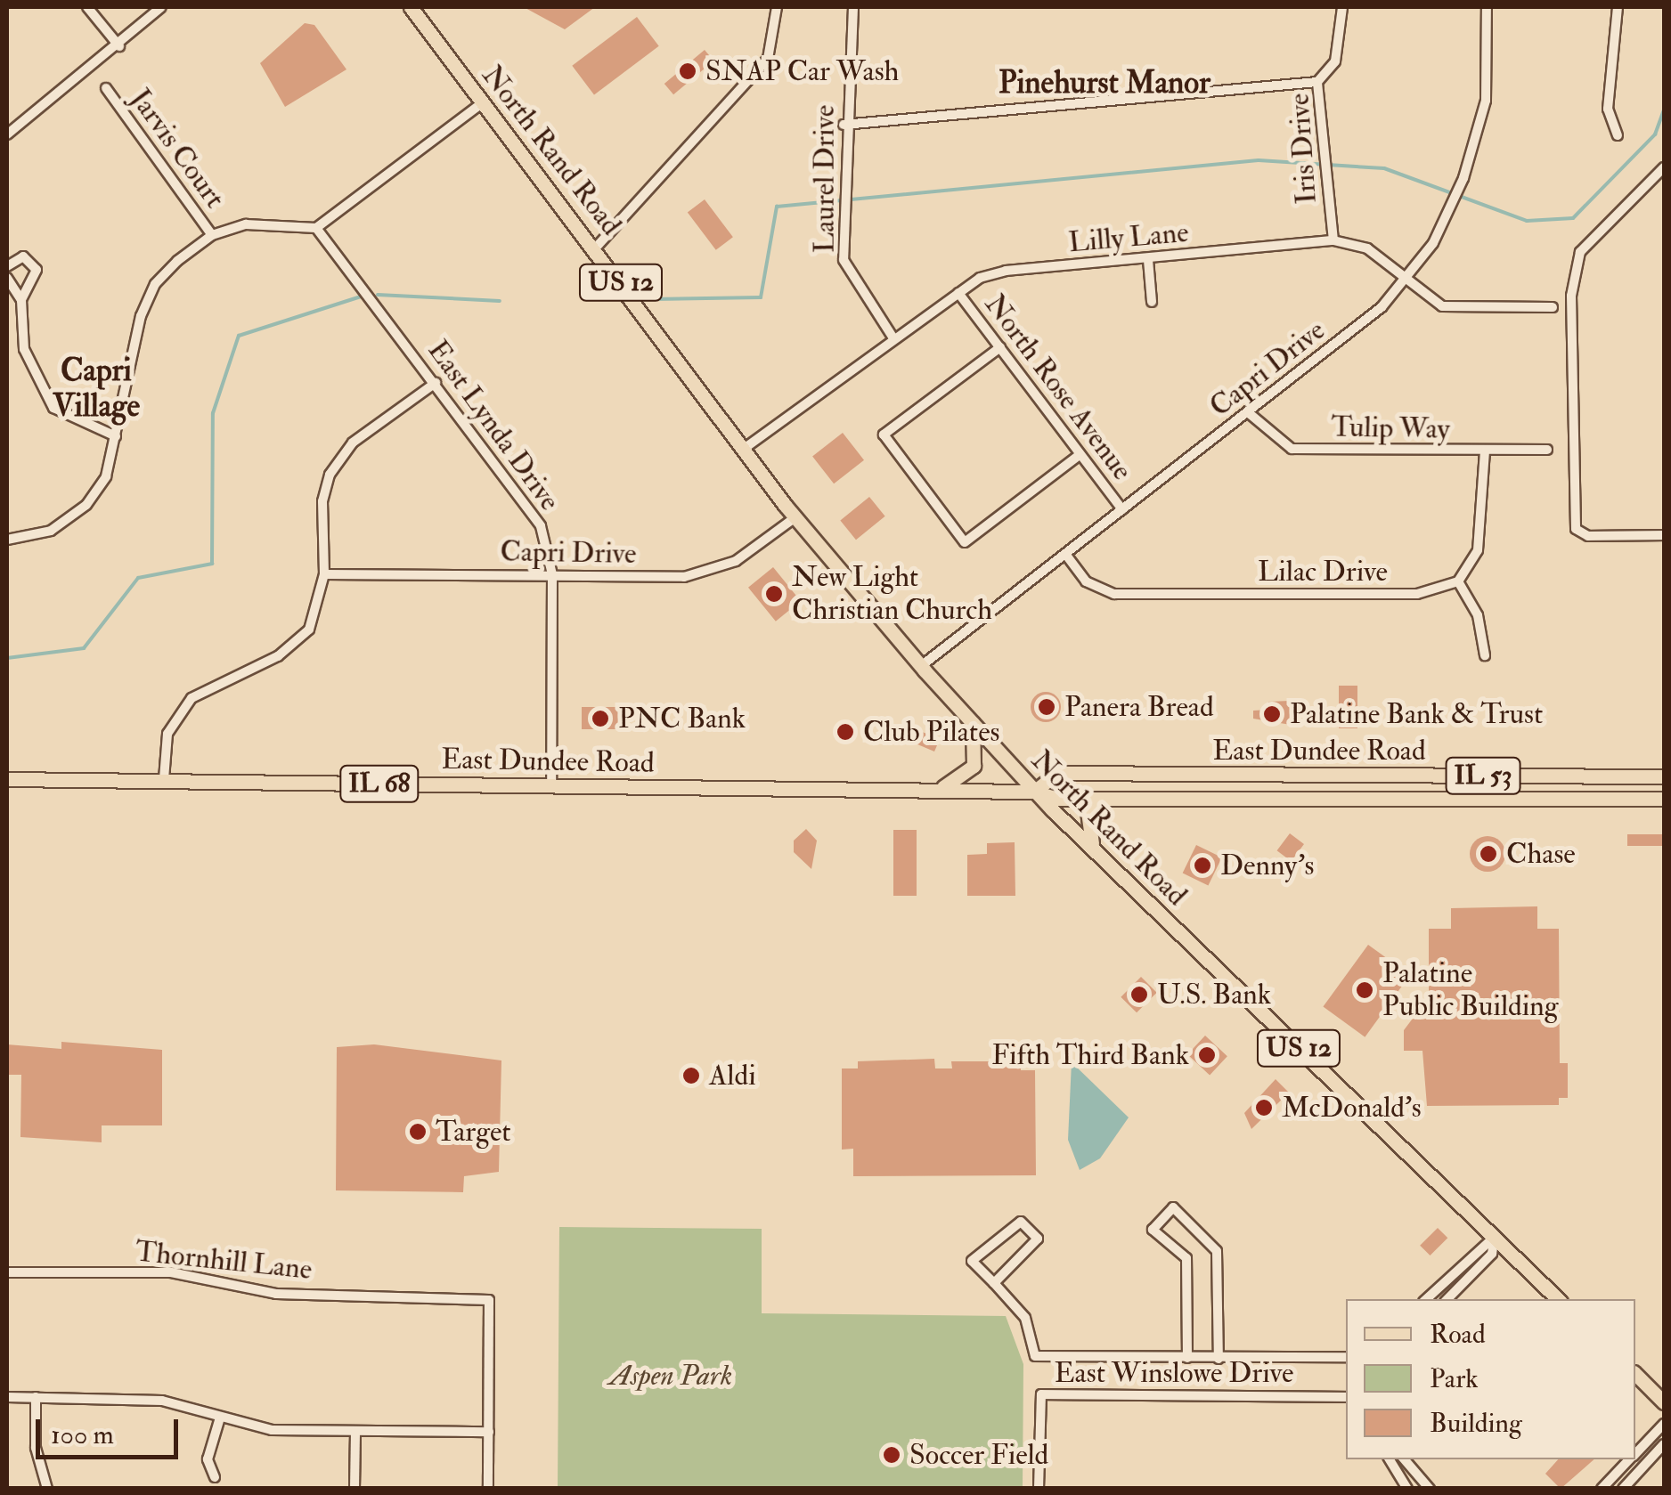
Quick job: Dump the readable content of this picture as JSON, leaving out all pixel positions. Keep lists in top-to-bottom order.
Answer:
{
  "streets": {
    "main road": [
      "North Rand Road",
      "US 12",
      "East Dundee Road",
      "IL 53",
      "IL 68"
    ],
    "street": [
      "Jarvis Court",
      "Iris Drive",
      "Laurel Drive",
      "Lilly Lane",
      "Capri Drive",
      "North Rose Avenue",
      "East Lynda Drive",
      "Tulip Way",
      "Lilac Drive",
      "Thornhill Lane",
      "East Winslowe Drive"
    ]
  },
  "crossings": [
    ["Iris Drive", "Lilly Lane"],
    ["North Rand Road", "Lilly Lane"],
    ["North Rand Road", "Capri Drive"],
    ["North Rand Road", "East Dundee Road"],
    ["Laurel Drive", "Lilly Lane"],
    ["Lilly Lane", "Capri Drive"],
    ["Lilly Lane", "North Rose Avenue"],
    ["Capri Drive", "North Rose Avenue"],
    ["Capri Drive", "East Lynda Drive"],
    ["Capri Drive", "Tulip Way"],
    ["Capri Drive", "Lilac Drive"],
    ["East Lynda Drive", "East Dundee Road"]
  ],
  "districts": ["Pinehurst Manor", "Capri Village"],
  "parks": ["Aspen Park"],
  "places": [
    "SNAP Car Wash",
    "New Light Christian Church",
    "Panera Bread",
    "Palatine Bank & Trust",
    "PNC Bank",
    "Club Pilates",
    "Chase",
    "Denny's",
    "Palatine Public Building",
    "U.S. Bank",
    "Fifth Third Bank",
    "Aldi",
    "McDonald's",
    "Target",
    "Soccer Field"
  ],
  "legend": ["Road", "Park", "Building"],
  "scale_bar": "100 m"
}
